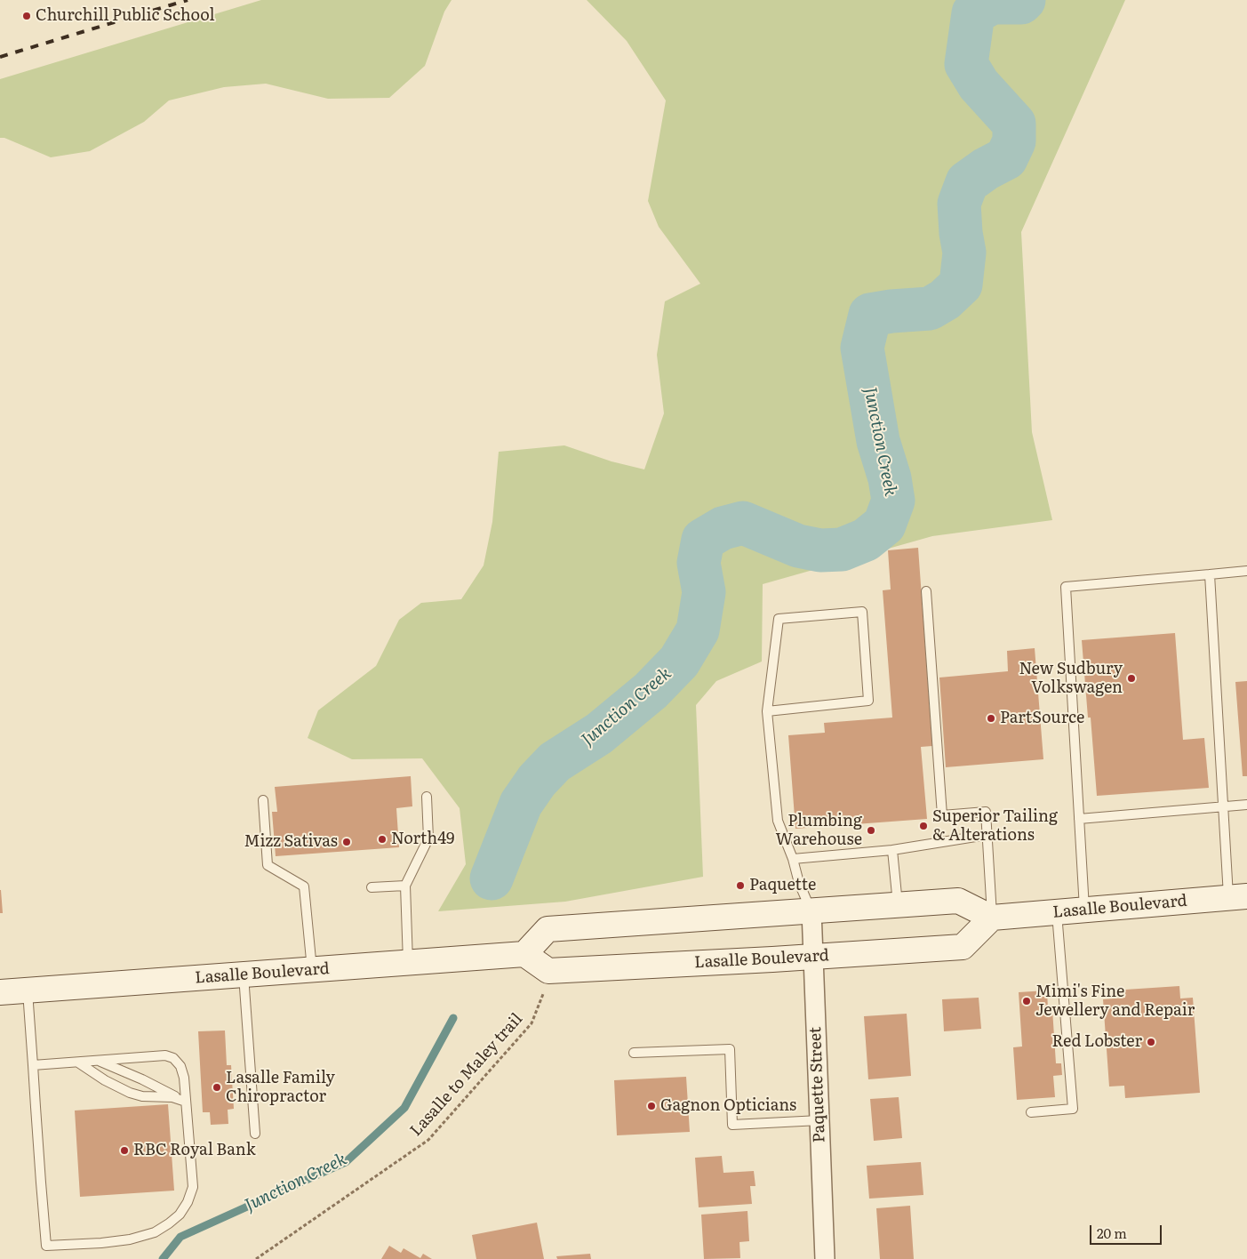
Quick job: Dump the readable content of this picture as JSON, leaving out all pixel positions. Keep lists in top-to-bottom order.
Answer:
{
  "streets": {
    "main road": ["Lasalle Boulevard"],
    "street": ["Paquette Street"],
    "path": ["Lasalle to Maley trail"]
  },
  "crossings": [
    ["Lasalle Boulevard", "Paquette Street"]
  ],
  "water": ["Junction Creek"],
  "places": [
    "Churchill Public School",
    "New Sudbury Volkswagen",
    "PartSource",
    "Superior Tailing & Alterations",
    "Plumbing Warehouse",
    "North49",
    "Mizz Sativas",
    "Paquette",
    "Mimi's Fine Jewellery and Repair",
    "Red Lobster",
    "Lasalle Family Chiropractor",
    "Gagnon Opticians",
    "RBC Royal Bank"
  ],
  "scale_bar": "20 m"
}
